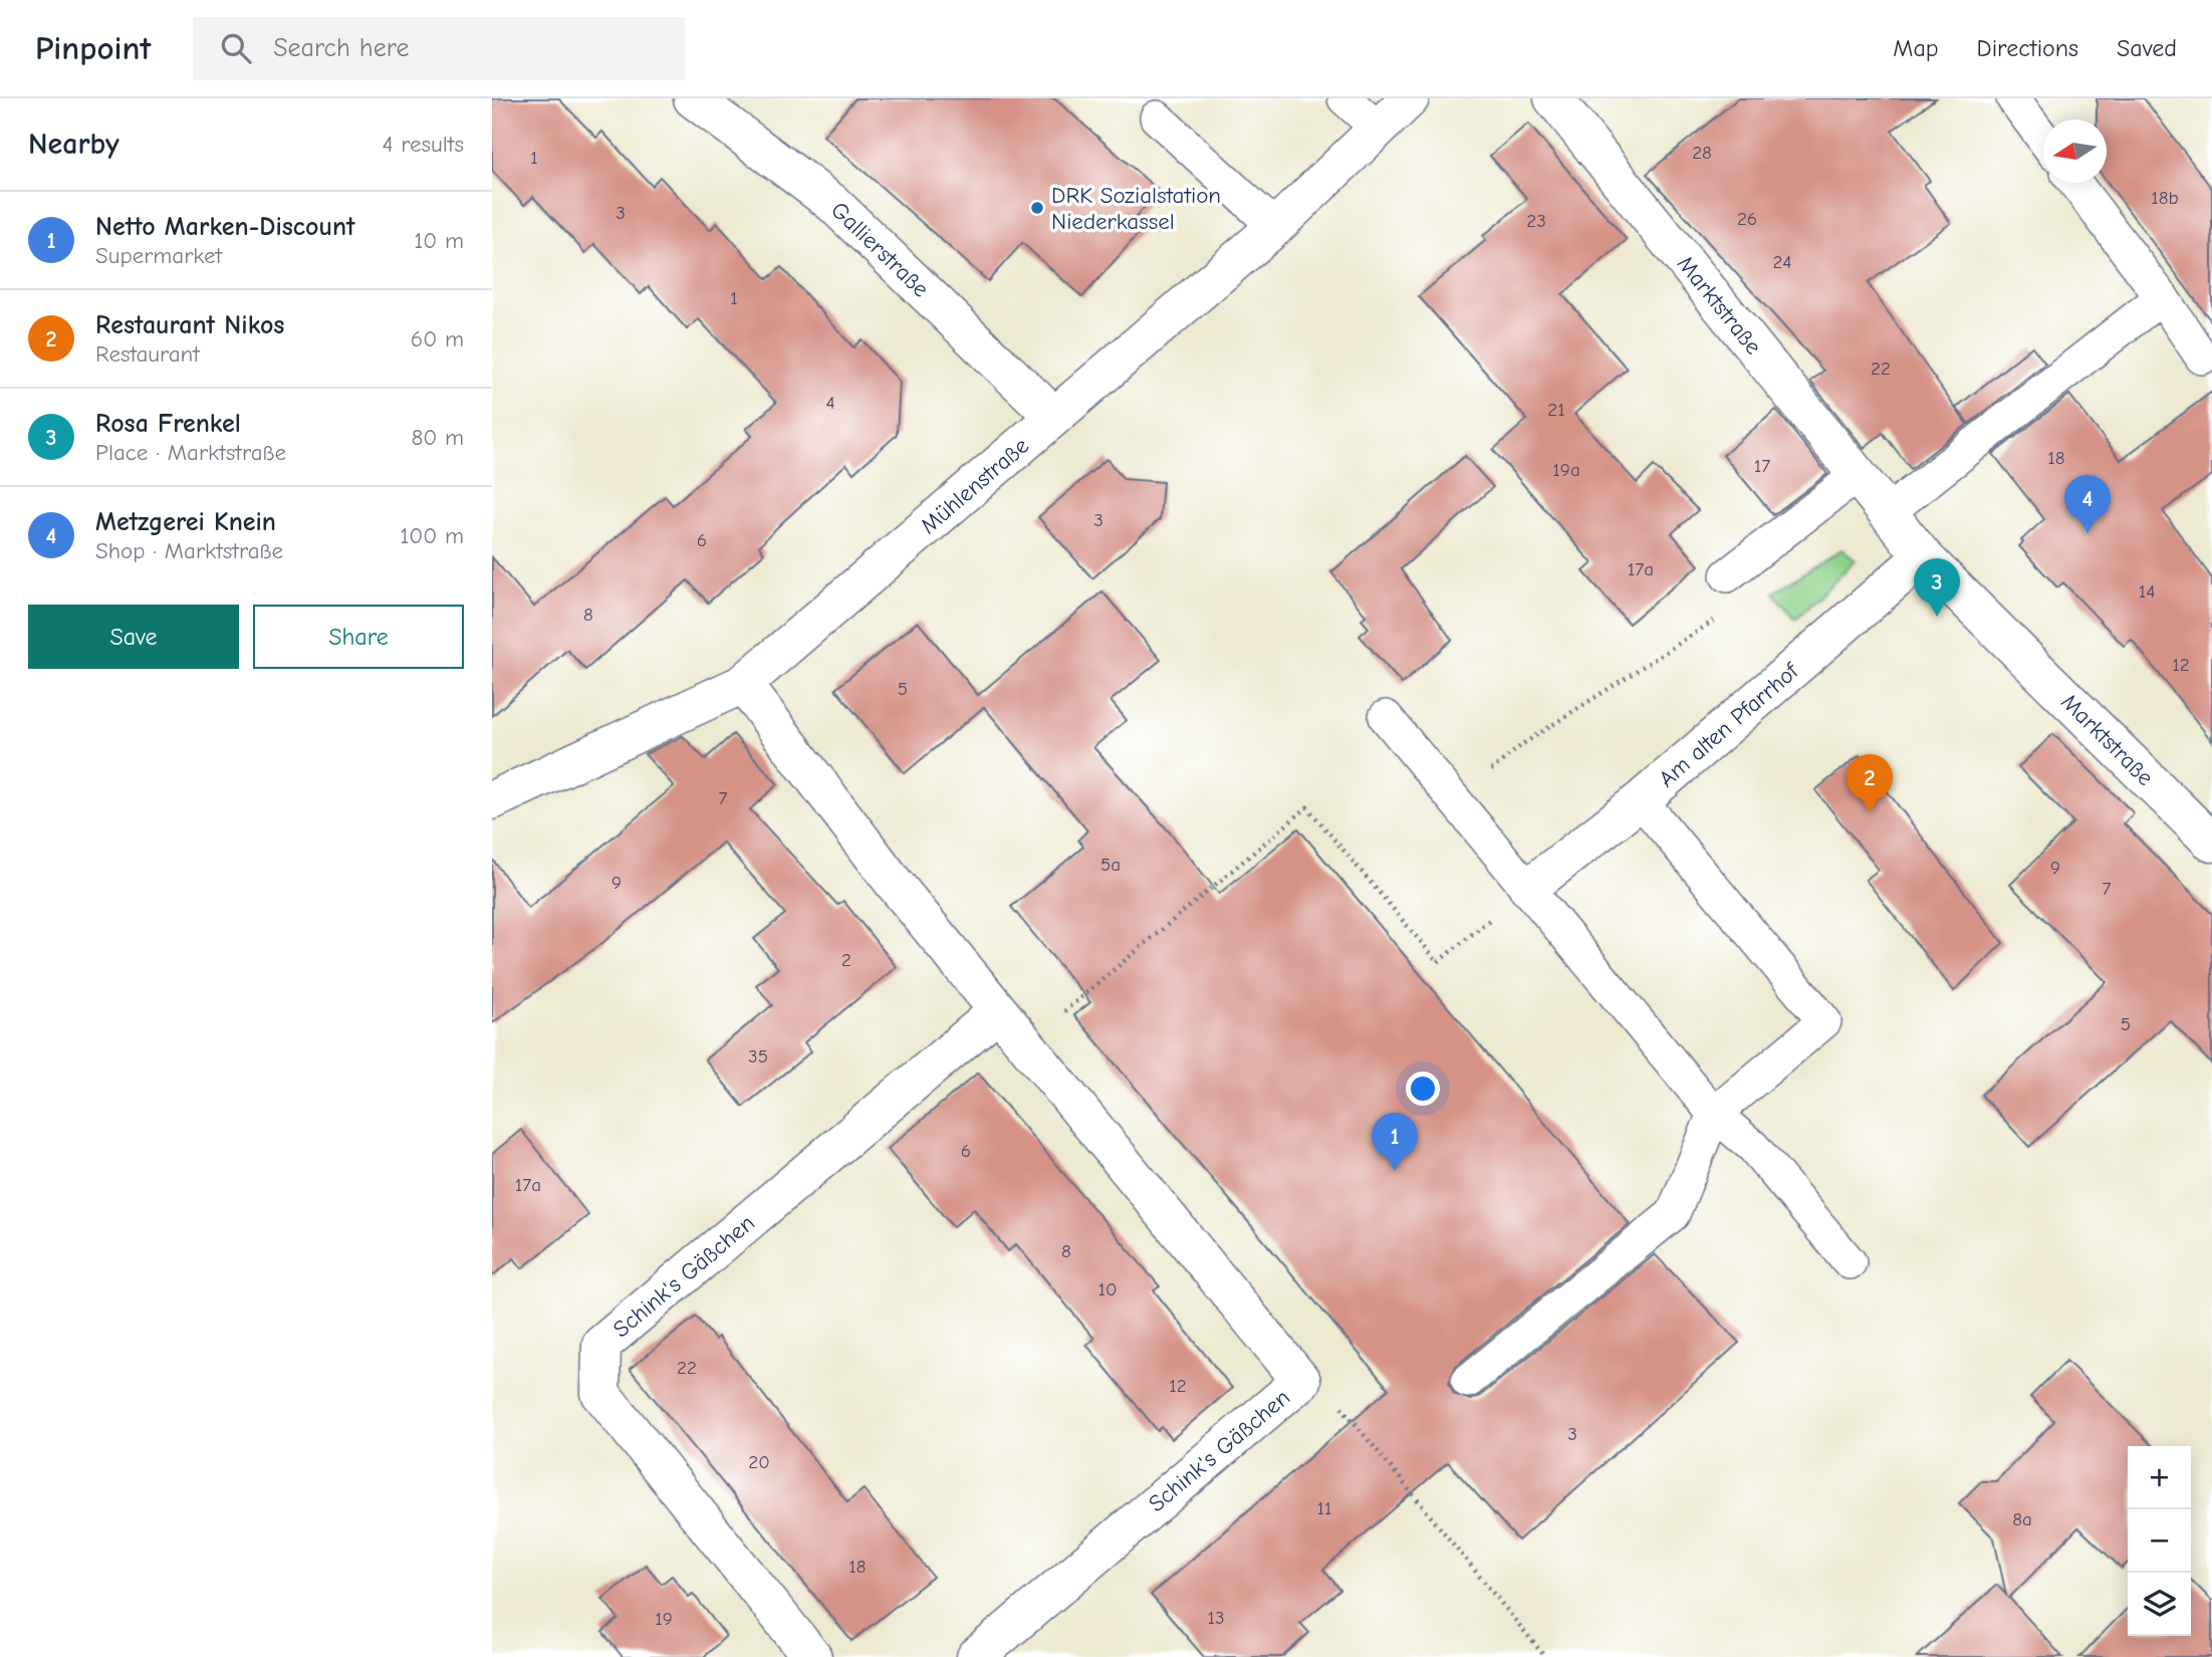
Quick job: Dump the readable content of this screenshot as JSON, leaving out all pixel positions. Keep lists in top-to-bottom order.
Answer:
{
  "streets": {
    "street": [
      "Gallierstraße",
      "Marktstraße",
      "Mühlenstraße",
      "Am alten Pfarrhof",
      "Schink's Gäßchen"
    ]
  },
  "crossings": [
    ["Gallierstraße", "Mühlenstraße"],
    ["Marktstraße", "Am alten Pfarrhof"],
    ["Mühlenstraße", "Schink's Gäßchen"]
  ],
  "places": ["DRK Sozialstation Niederkassel"],
  "house_numbers": [
    "28",
    "1",
    "18b",
    "3",
    "26",
    "23",
    "24",
    "1",
    "22",
    "4",
    "21",
    "18",
    "17",
    "19a",
    "3",
    "6",
    "17a",
    "14",
    "8",
    "12",
    "5",
    "7",
    "5a",
    "9",
    "9",
    "7",
    "2",
    "5",
    "35",
    "6",
    "17a",
    "8",
    "10",
    "22",
    "12",
    "3",
    "20",
    "11",
    "8a",
    "18",
    "13",
    "19"
  ],
  "north": "left",
  "page": {
    "header": "Pinpoint",
    "search": "Search here",
    "nav": ["Map", "Directions", "Saved"],
    "heading": ["Nearby", "4 results"],
    "list": [
      {
        "mark": "1",
        "name": "Netto Marken-Discount",
        "note": "Supermarket",
        "value": "10 m"
      },
      {
        "mark": "2",
        "name": "Restaurant Nikos",
        "note": "Restaurant",
        "value": "60 m"
      },
      {
        "mark": "3",
        "name": "Rosa Frenkel",
        "note": "Place · Marktstraße",
        "value": "80 m"
      },
      {
        "mark": "4",
        "name": "Metzgerei Knein",
        "note": "Shop · Marktstraße",
        "value": "100 m"
      }
    ],
    "pins": [
      "4",
      "3",
      "2",
      "1"
    ],
    "buttons": ["Save", "Share"],
    "map_buttons": ["+", "−"]
  }
}
